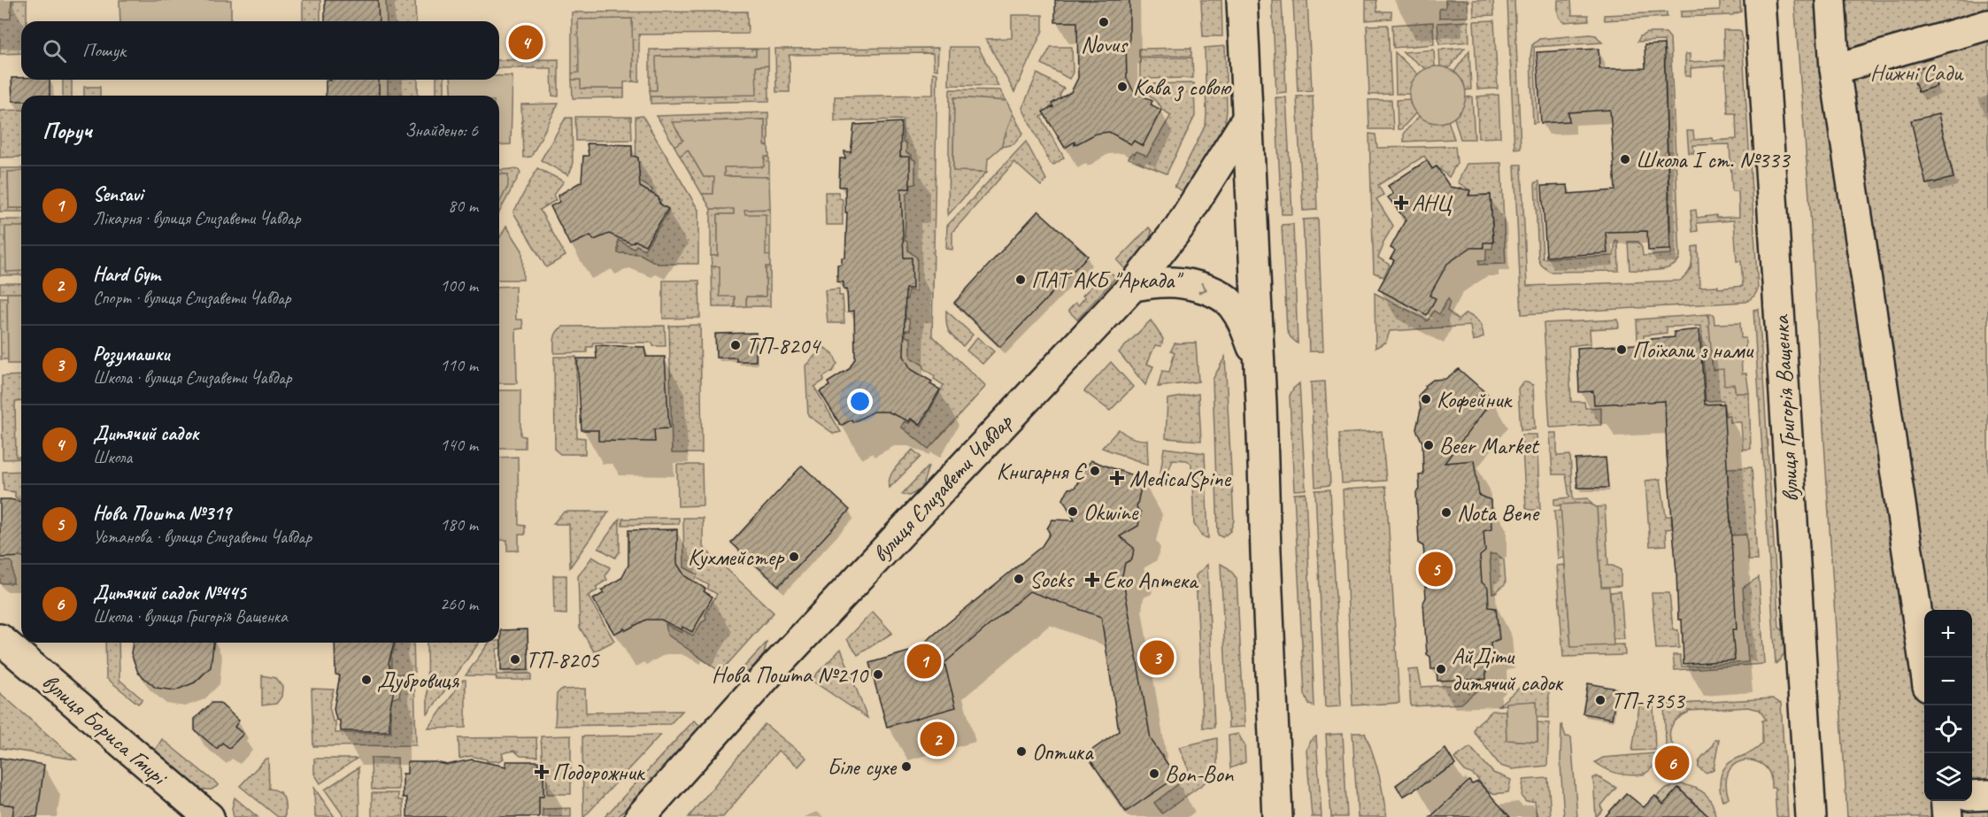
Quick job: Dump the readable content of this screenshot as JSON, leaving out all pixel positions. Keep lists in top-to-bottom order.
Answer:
{
  "streets": {
    "street": ["вулиця Григорія Ващенка", "вулиця Єлизавети Чавдар", "вулиця Бориса Гмирі"]
  },
  "parks": ["Нижні Сади"],
  "places": {
    "other": [
      "Novus",
      "Кава з совою",
      "Школа І ст. №333",
      "ПАТ АКБ \"Аркада\"",
      "ТП-8204",
      "Поїхали з нами",
      "Кофейник",
      "Beer Market",
      "Книгарня Є",
      "Okwine",
      "Nota Bene",
      "Кухмейстер",
      "Socks",
      "ТП-8205",
      "АйДіти дитячий садок",
      "Нова Пошта №210",
      "Дубровиця",
      "ТП-7353",
      "Оптика",
      "Біле сухе",
      "Bon-Bon"
    ],
    "health": [
      "АНЦ",
      "MedicalSpine",
      "Еко Аптека",
      "Подорожник"
    ]
  },
  "page": {
    "search": "Пошук",
    "pins": [
      "4",
      "5",
      "3",
      "1",
      "2",
      "6"
    ],
    "heading": ["Поруч", "Знайдено: 6"],
    "list": [
      {
        "mark": "1",
        "name": "Sensavi",
        "note": "Лікарня · вулиця Єлизавети Чавдар",
        "value": "80 m"
      },
      {
        "mark": "2",
        "name": "Hard Gym",
        "note": "Спорт · вулиця Єлизавети Чавдар",
        "value": "100 m"
      },
      {
        "mark": "3",
        "name": "Розумашки",
        "note": "Школа · вулиця Єлизавети Чавдар",
        "value": "110 m"
      },
      {
        "mark": "4",
        "name": "Дитячий садок",
        "note": "Школа",
        "value": "140 m"
      },
      {
        "mark": "5",
        "name": "Нова Пошта №319",
        "note": "Установа · вулиця Єлизавети Чавдар",
        "value": "180 m"
      },
      {
        "mark": "6",
        "name": "Дитячий садок №445",
        "note": "Школа · вулиця Григорія Ващенка",
        "value": "260 m"
      }
    ],
    "map_buttons": ["+", "−"]
  }
}
